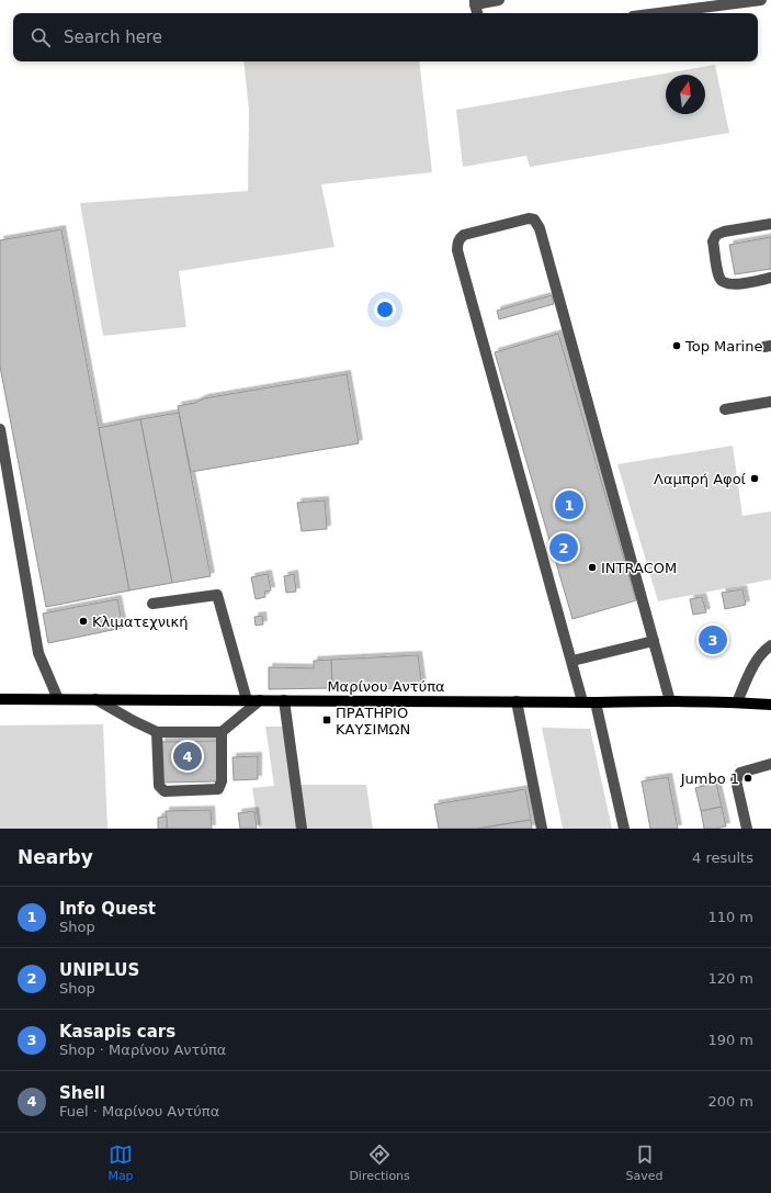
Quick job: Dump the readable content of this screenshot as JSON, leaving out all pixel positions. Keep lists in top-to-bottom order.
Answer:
{
  "streets": {
    "main road": ["Μαρίνου Αντύπα"]
  },
  "places": {
    "other": [
      "Top Marine",
      "Λαμπρή Αφοί",
      "INTRACOM",
      "Κλιματεχνική",
      "Jumbo 1"
    ],
    "transit": ["ΠΡΑΤΗΡΙΟ ΚΑΥΣΙΜΩΝ"]
  },
  "north": "top",
  "page": {
    "search": "Search here",
    "pins": [
      "1",
      "2",
      "3",
      "4"
    ],
    "heading": ["Nearby", "4 results"],
    "list": [
      {
        "mark": "1",
        "name": "Info Quest",
        "note": "Shop",
        "value": "110 m"
      },
      {
        "mark": "2",
        "name": "UNIPLUS",
        "note": "Shop",
        "value": "120 m"
      },
      {
        "mark": "3",
        "name": "Kasapis cars",
        "note": "Shop · Μαρίνου Αντύπα",
        "value": "190 m"
      },
      {
        "mark": "4",
        "name": "Shell",
        "note": "Fuel · Μαρίνου Αντύπα",
        "value": "200 m"
      }
    ],
    "nav": ["Map", "Directions", "Saved"]
  }
}
